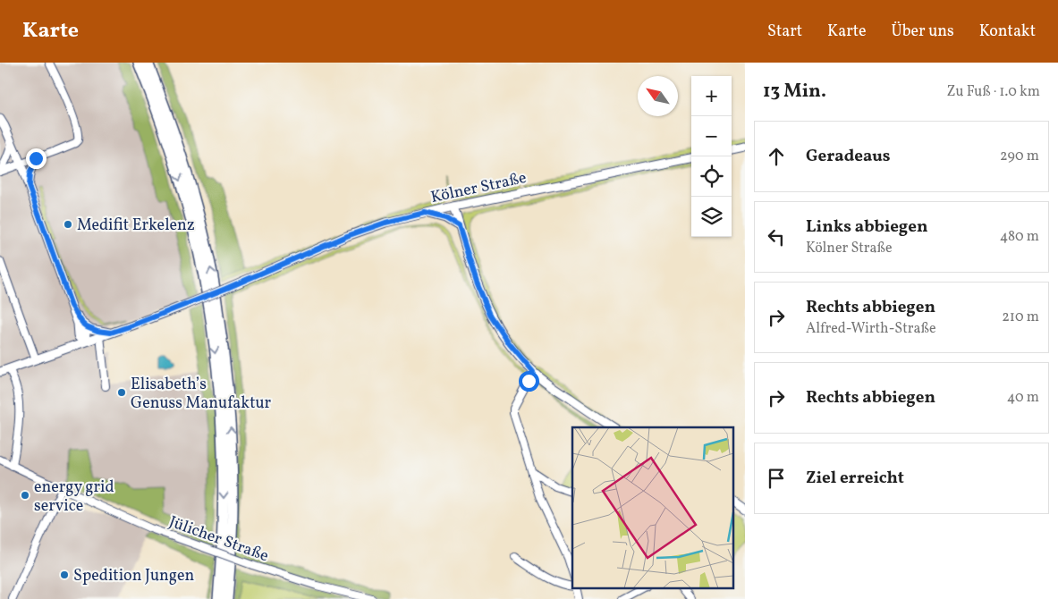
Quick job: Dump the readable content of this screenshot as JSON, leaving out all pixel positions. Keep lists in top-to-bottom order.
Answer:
{
  "streets": {
    "main road": ["Kölner Straße"],
    "street": ["Jülicher Straße"]
  },
  "places": [
    "Medifit Erkelenz",
    "Elisabeth’s Genuss Manufaktur",
    "energy grid service",
    "Spedition Jungen"
  ],
  "north": "top left",
  "page": {
    "header": "Karte",
    "nav": [
      "Start",
      "Karte",
      "Über uns",
      "Kontakt"
    ],
    "heading": ["13 Min.", "Zu Fuß · 1.0 km"],
    "map_buttons": ["+", "−"],
    "list": [
      ["Geradeaus", "290 m"],
      ["Links abbiegen", "Kölner Straße", "480 m"],
      ["Rechts abbiegen", "Alfred-Wirth-Straße", "210 m"],
      ["Rechts abbiegen", "40 m"],
      "Ziel erreicht"
    ]
  }
}
